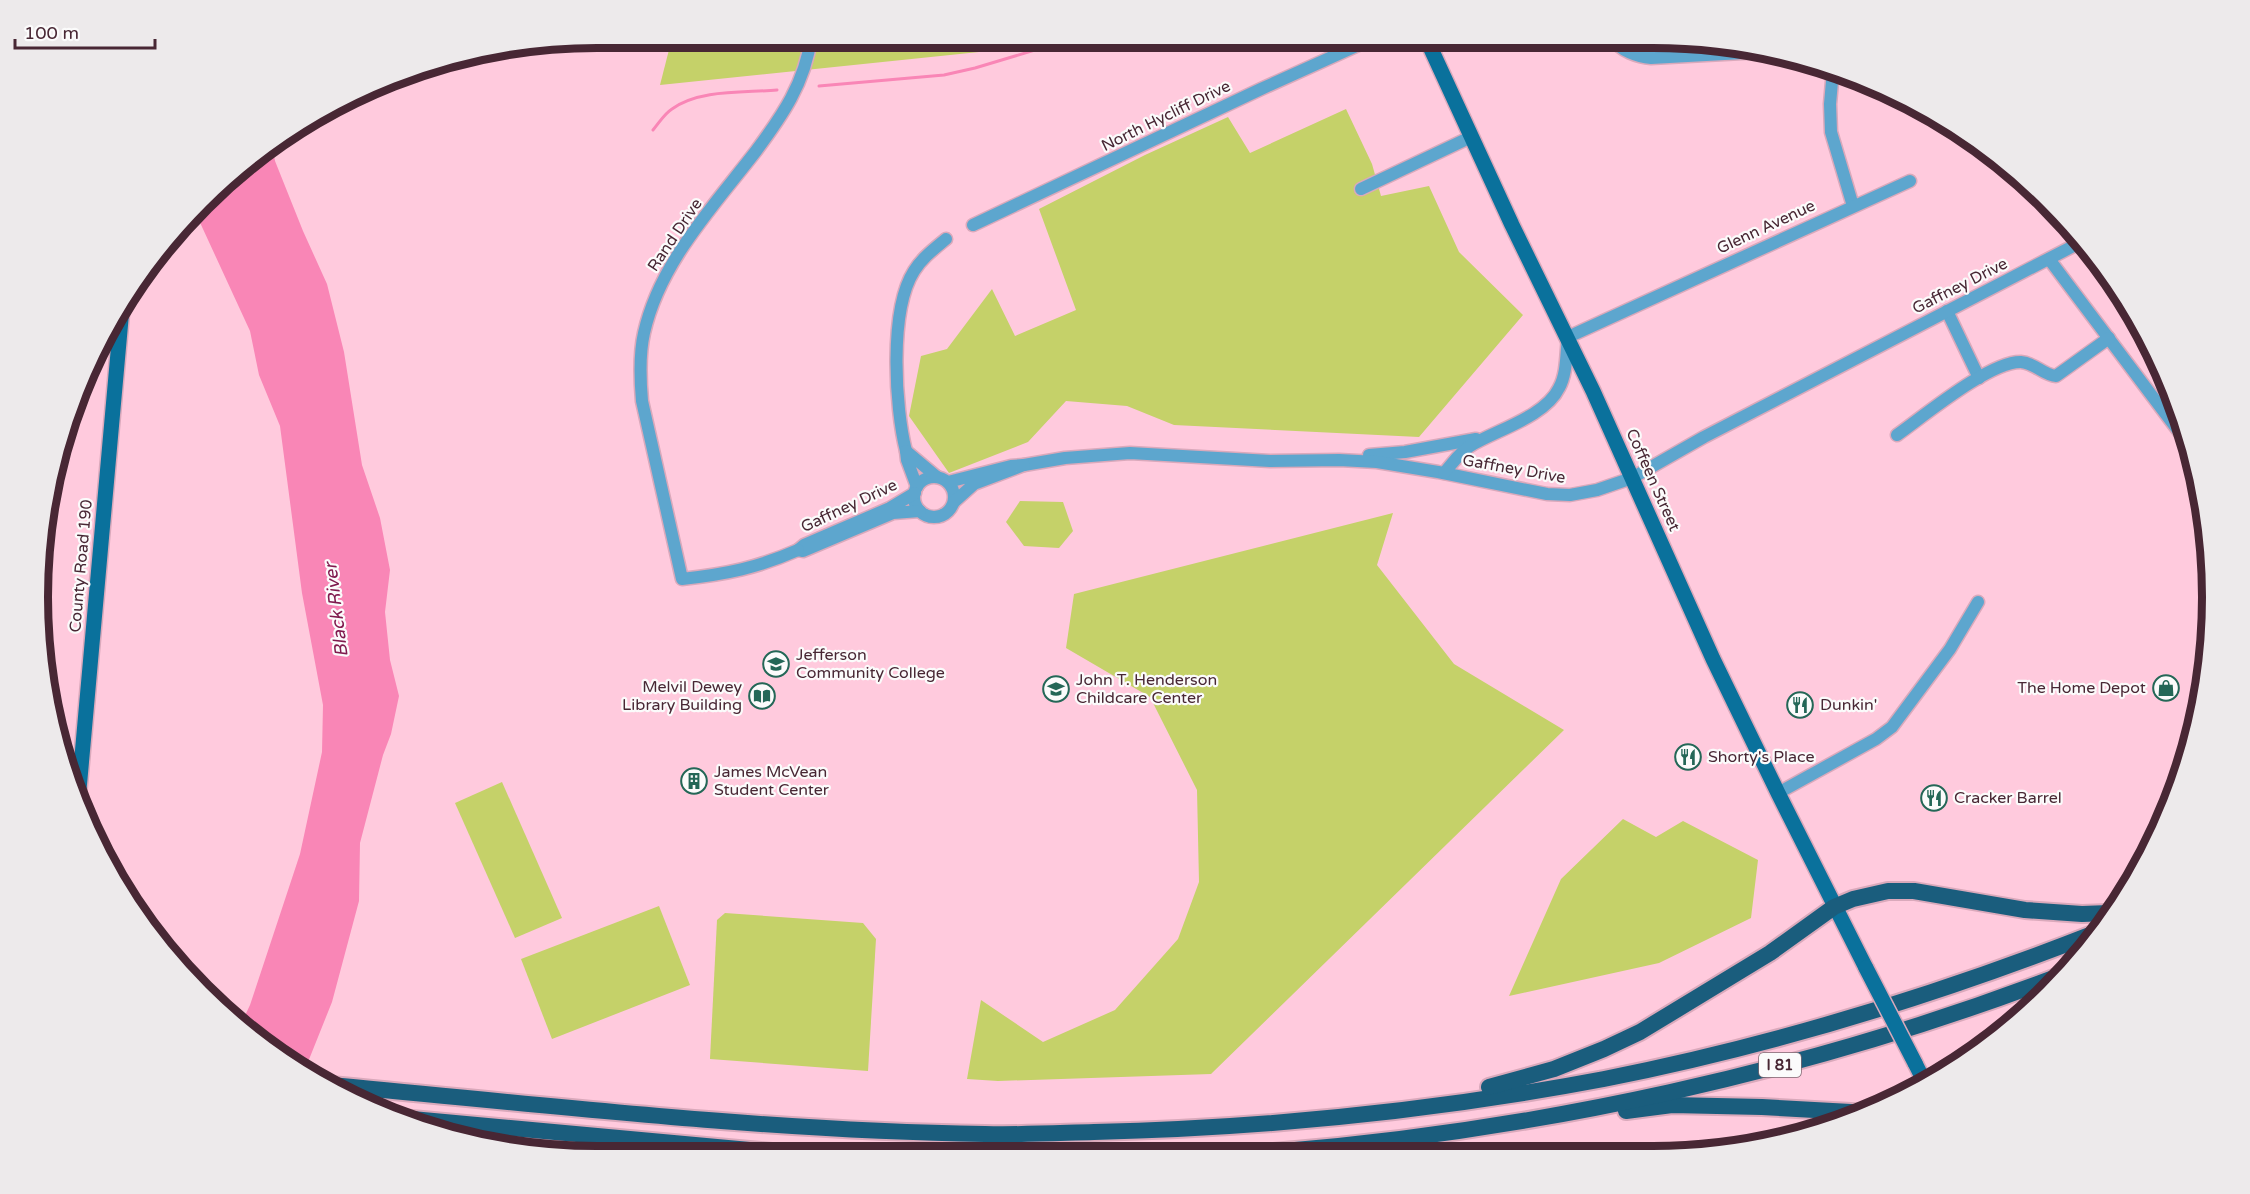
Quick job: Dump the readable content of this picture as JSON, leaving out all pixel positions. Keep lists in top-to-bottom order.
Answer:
{
  "streets": {
    "highway": ["I 81"],
    "main road": ["Coffeen Street", "County Road 190"],
    "street": [
      "North Hycliff Drive",
      "Glenn Avenue",
      "Rand Drive",
      "Gaffney Drive"
    ]
  },
  "crossings": [
    ["Glenn Avenue", "Coffeen Street"],
    ["Rand Drive", "Gaffney Drive"],
    ["Gaffney Drive", "Coffeen Street"]
  ],
  "water": ["Black River"],
  "places": {
    "school or university": ["Jefferson Community College", "John T. Henderson Childcare Center"],
    "shop": ["The Home Depot"],
    "library": ["Melvil Dewey Library Building"],
    "restaurant": ["Dunkin'", "Shorty's Place", "Cracker Barrel"],
    "building": ["James McVean Student Center"]
  },
  "scale_bar": "100 m"
}
